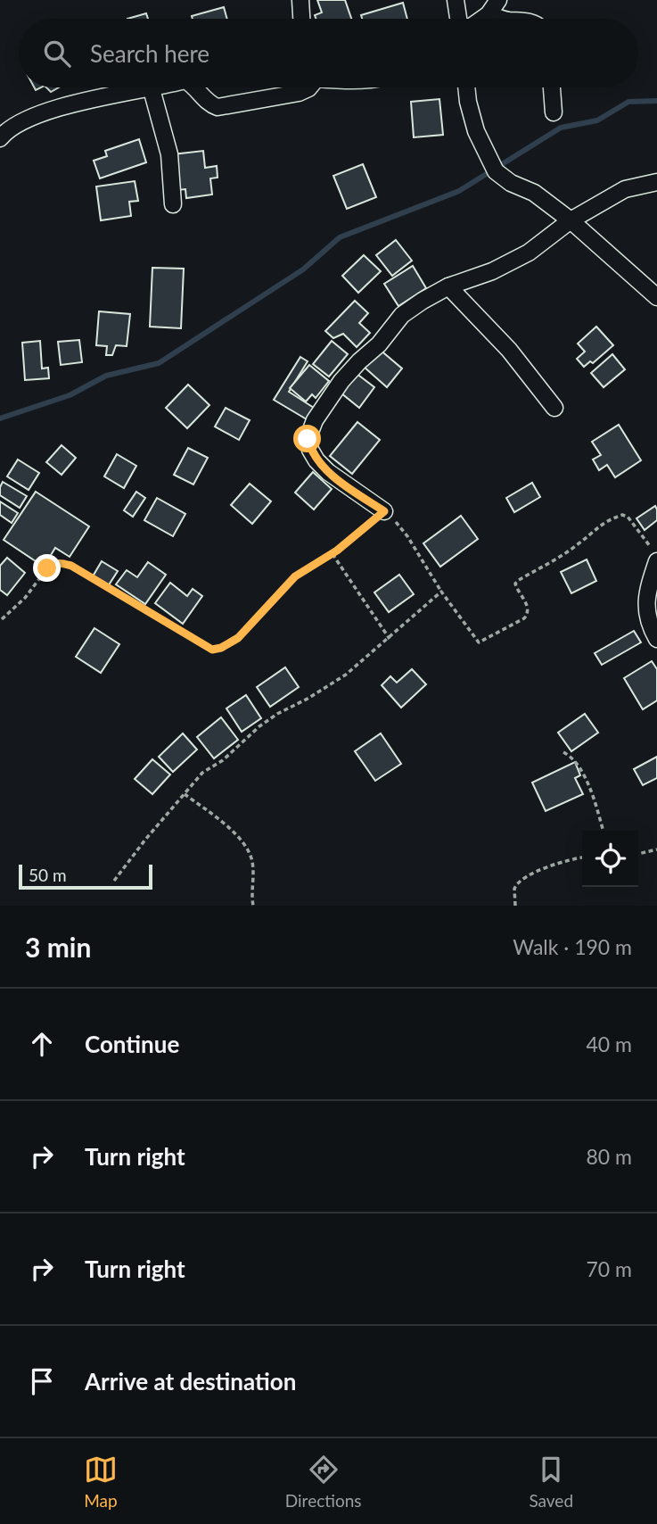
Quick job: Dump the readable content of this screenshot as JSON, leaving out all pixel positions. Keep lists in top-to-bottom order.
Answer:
{
  "scale_bar": "50 m",
  "page": {
    "search": "Search here",
    "scale": "50 m",
    "heading": ["3 min", "Walk · 190 m"],
    "list": [
      ["Continue", "40 m"],
      ["Turn right", "80 m"],
      ["Turn right", "70 m"],
      "Arrive at destination"
    ],
    "nav": ["Map", "Directions", "Saved"]
  }
}
